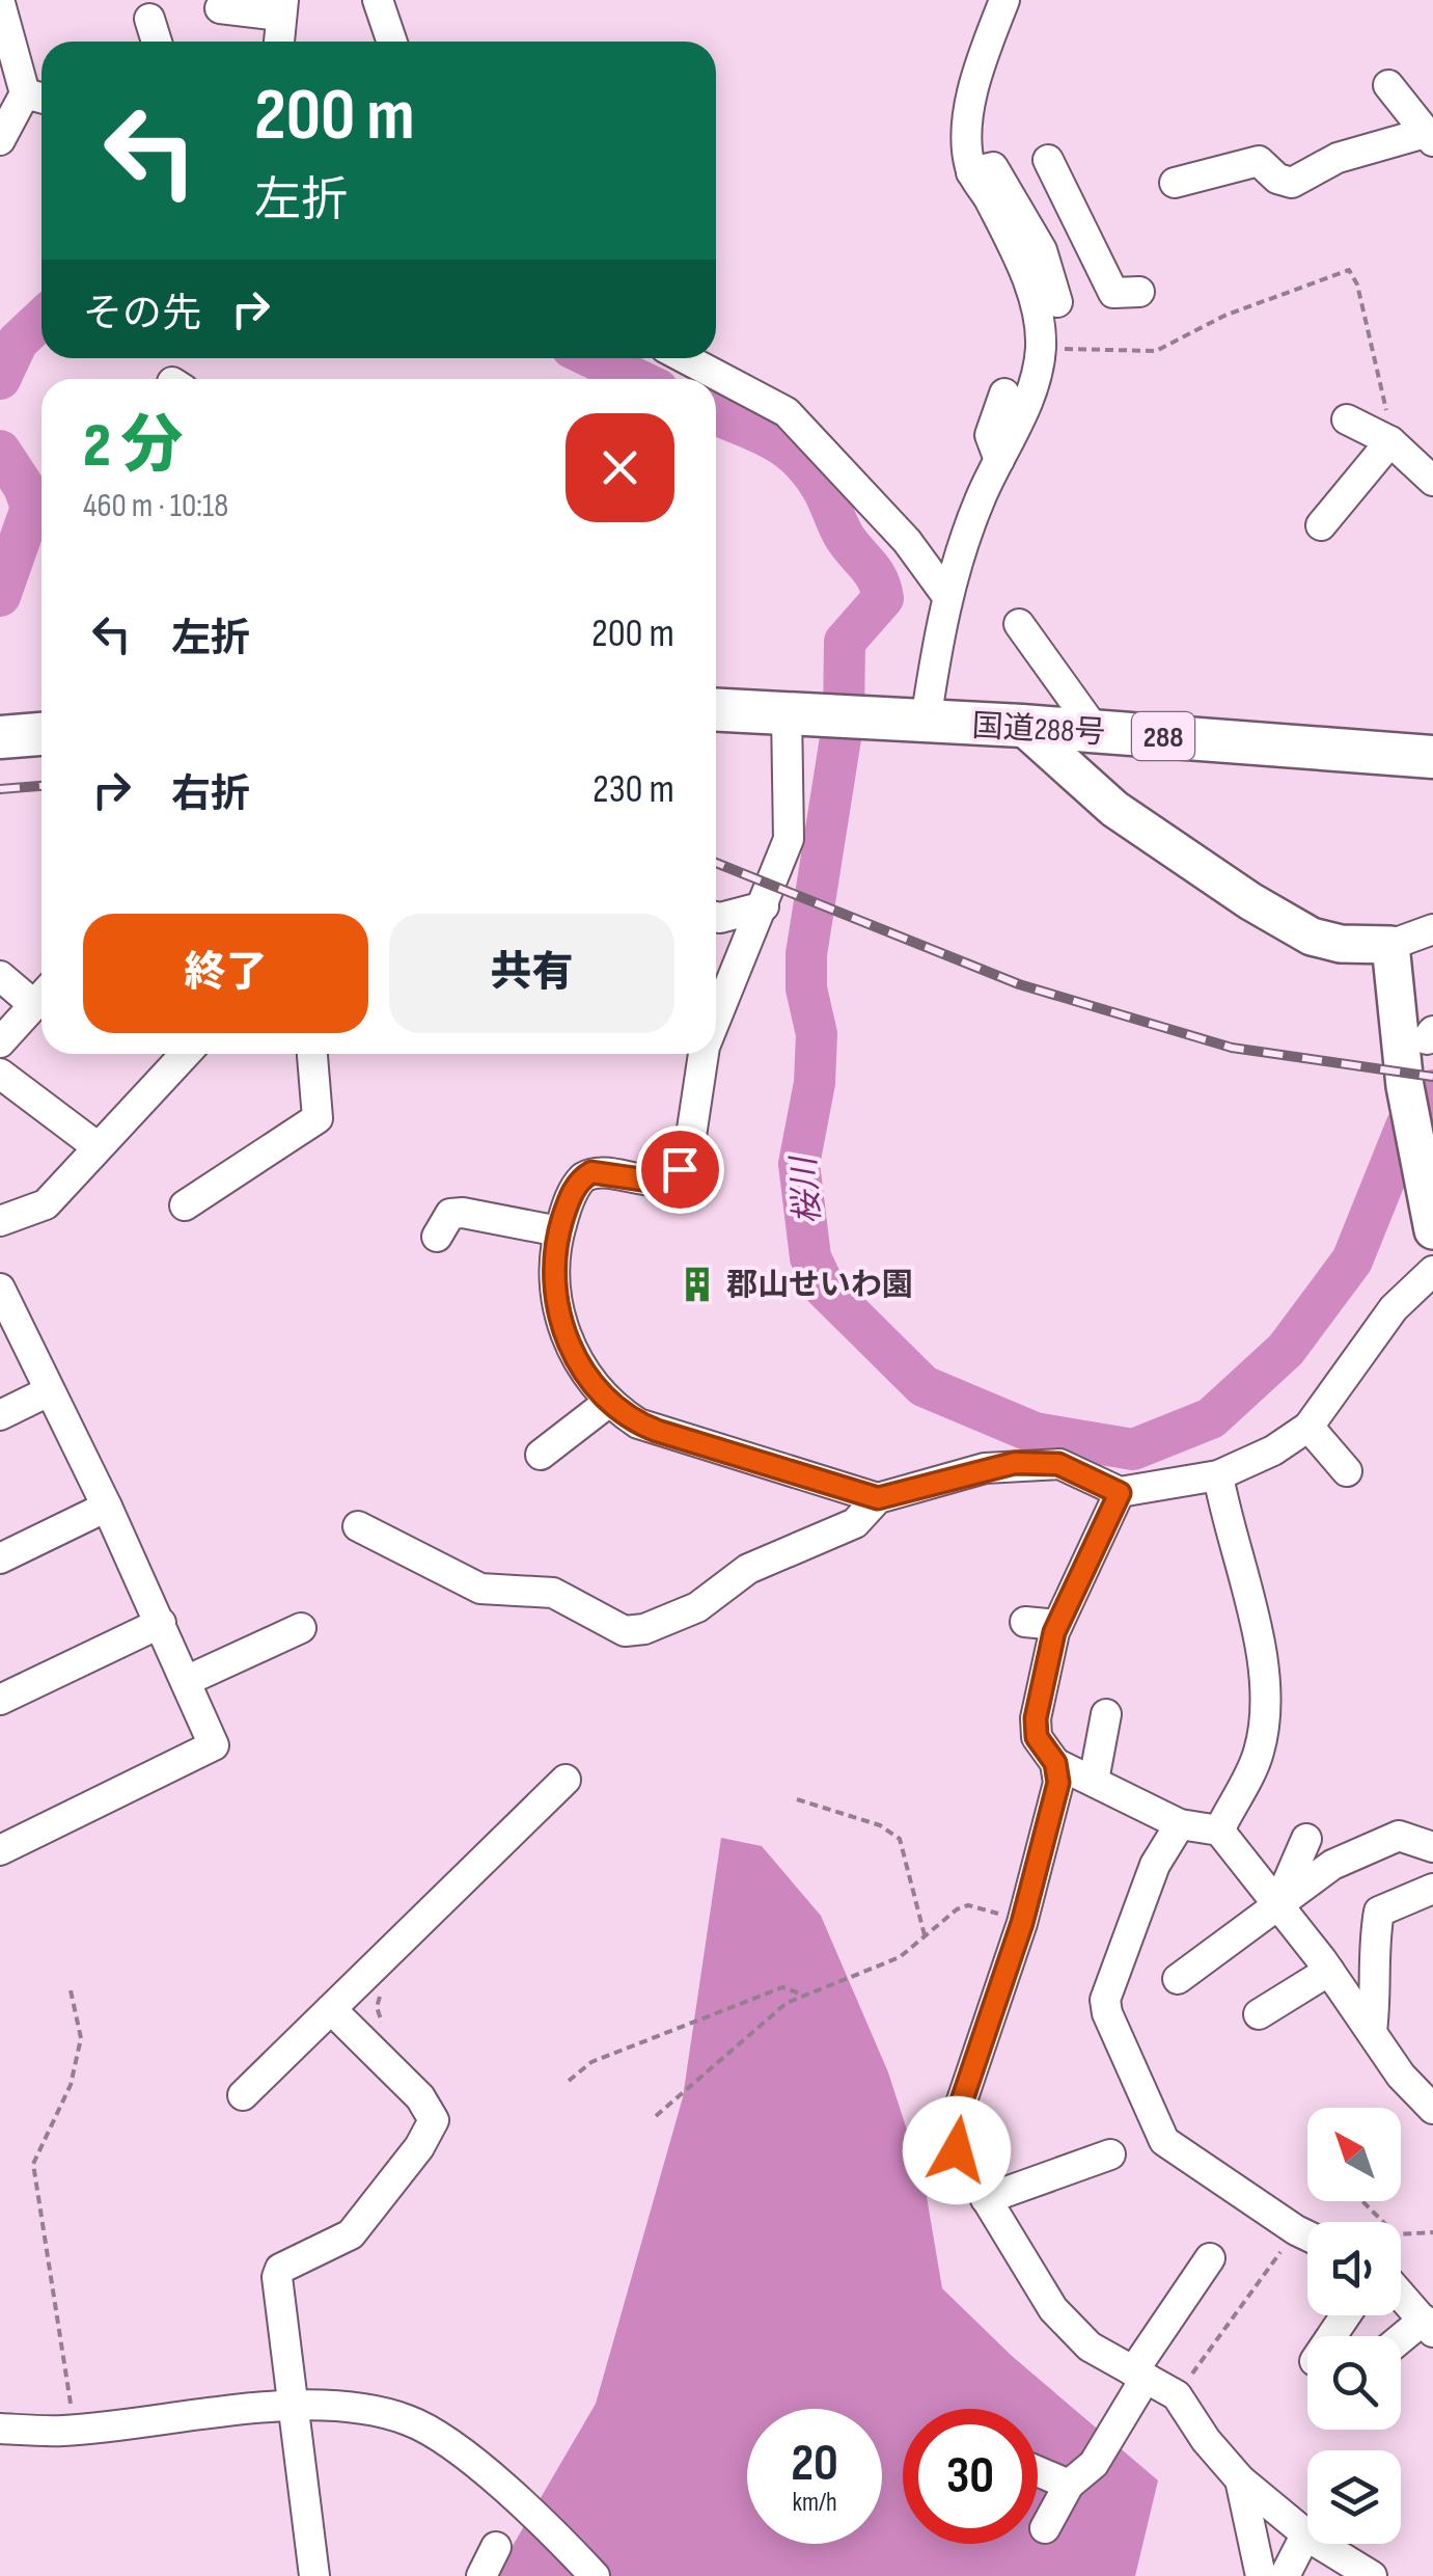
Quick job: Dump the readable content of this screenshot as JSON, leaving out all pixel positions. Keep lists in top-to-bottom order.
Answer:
{
  "streets": {
    "highway": ["国道288号", "288"]
  },
  "water": ["桜川"],
  "places": {
    "building": ["郡山せいわ園"]
  },
  "north": "top left",
  "page": {
    "turn": ["200 m", "左折"],
    "then": "その先",
    "heading": ["2 分", "460 m · 10:18"],
    "list": [
      {
        "name": "左折",
        "value": "200 m"
      },
      {
        "name": "右折",
        "value": "230 m"
      }
    ],
    "buttons": ["終了", "共有"],
    "speed": "20 km/h",
    "limit": "30"
  }
}
